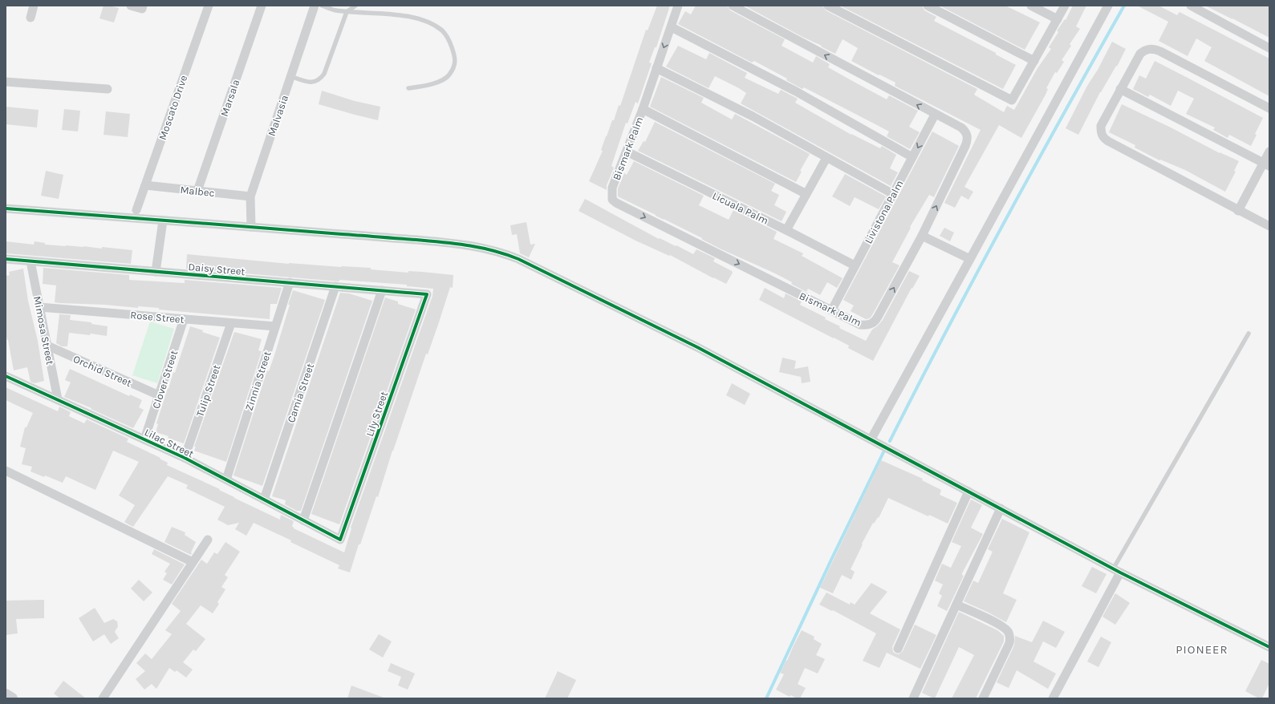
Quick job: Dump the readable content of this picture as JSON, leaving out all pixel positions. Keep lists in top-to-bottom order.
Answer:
{
  "streets": {
    "street": [
      "Marsala",
      "Moscato Drive",
      "Malvasia",
      "Bismark Palm",
      "Malbec",
      "Licuala Palm",
      "Livistona Palm",
      "Daisy Street",
      "Rose Street",
      "Mimosa Street",
      "Orchid Street",
      "Clover Street",
      "Zinnia Street",
      "Tulip Street",
      "Camia Street",
      "Lily Street",
      "Lilac Street"
    ]
  },
  "crossings": [
    ["Marsala", "Malbec"],
    ["Moscato Drive", "Malbec"],
    ["Malvasia", "Malbec"],
    ["Bismark Palm", "Licuala Palm"],
    ["Bismark Palm", "Livistona Palm"],
    ["Licuala Palm", "Livistona Palm"],
    ["Daisy Street", "Mimosa Street"],
    ["Daisy Street", "Zinnia Street"],
    ["Daisy Street", "Camia Street"],
    ["Daisy Street", "Lily Street"],
    ["Rose Street", "Mimosa Street"],
    ["Rose Street", "Clover Street"],
    ["Rose Street", "Zinnia Street"],
    ["Rose Street", "Tulip Street"],
    ["Mimosa Street", "Orchid Street"],
    ["Mimosa Street", "Lilac Street"],
    ["Orchid Street", "Clover Street"],
    ["Clover Street", "Lilac Street"],
    ["Zinnia Street", "Lilac Street"],
    ["Tulip Street", "Lilac Street"],
    ["Camia Street", "Lilac Street"],
    ["Lily Street", "Lilac Street"]
  ],
  "districts": ["PIONEER"]
}
